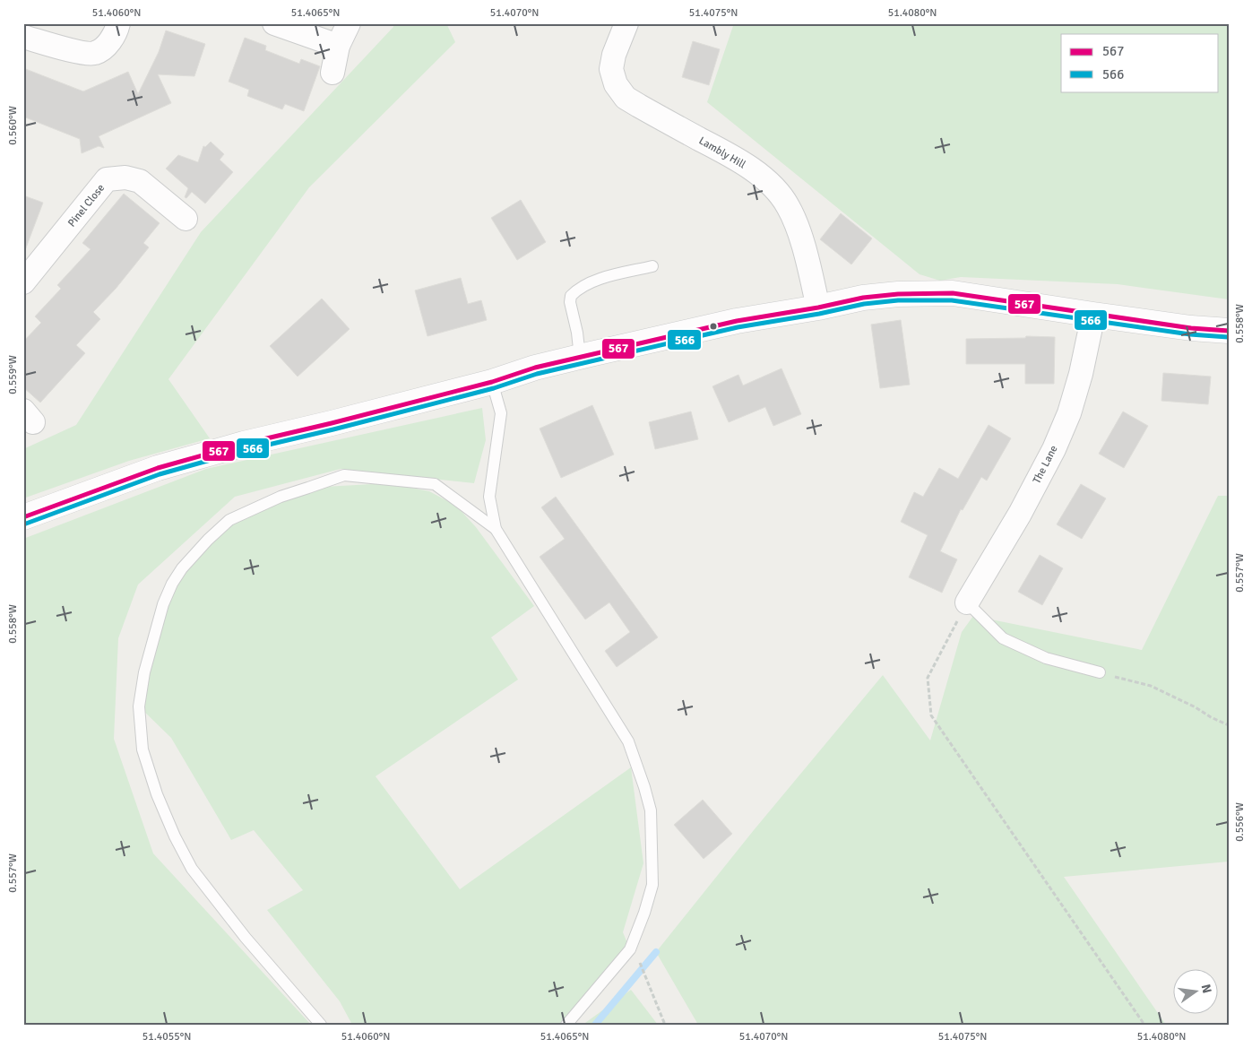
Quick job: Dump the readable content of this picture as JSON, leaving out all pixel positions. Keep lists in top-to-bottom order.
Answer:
{
  "streets": {
    "street": ["Lambly Hill", "Pinel Close", "The Lane"]
  },
  "lines": ["transit line 567", "transit line 566"],
  "legend": ["567", "566"],
  "north": "right",
  "coordinates": [
    "51.4060°N",
    "51.4065°N",
    "51.4070°N",
    "51.4075°N",
    "51.4080°N",
    "0.560°W",
    "0.558°W",
    "0.559°W",
    "0.557°W",
    "0.556°W",
    "51.4055°N"
  ]
}
